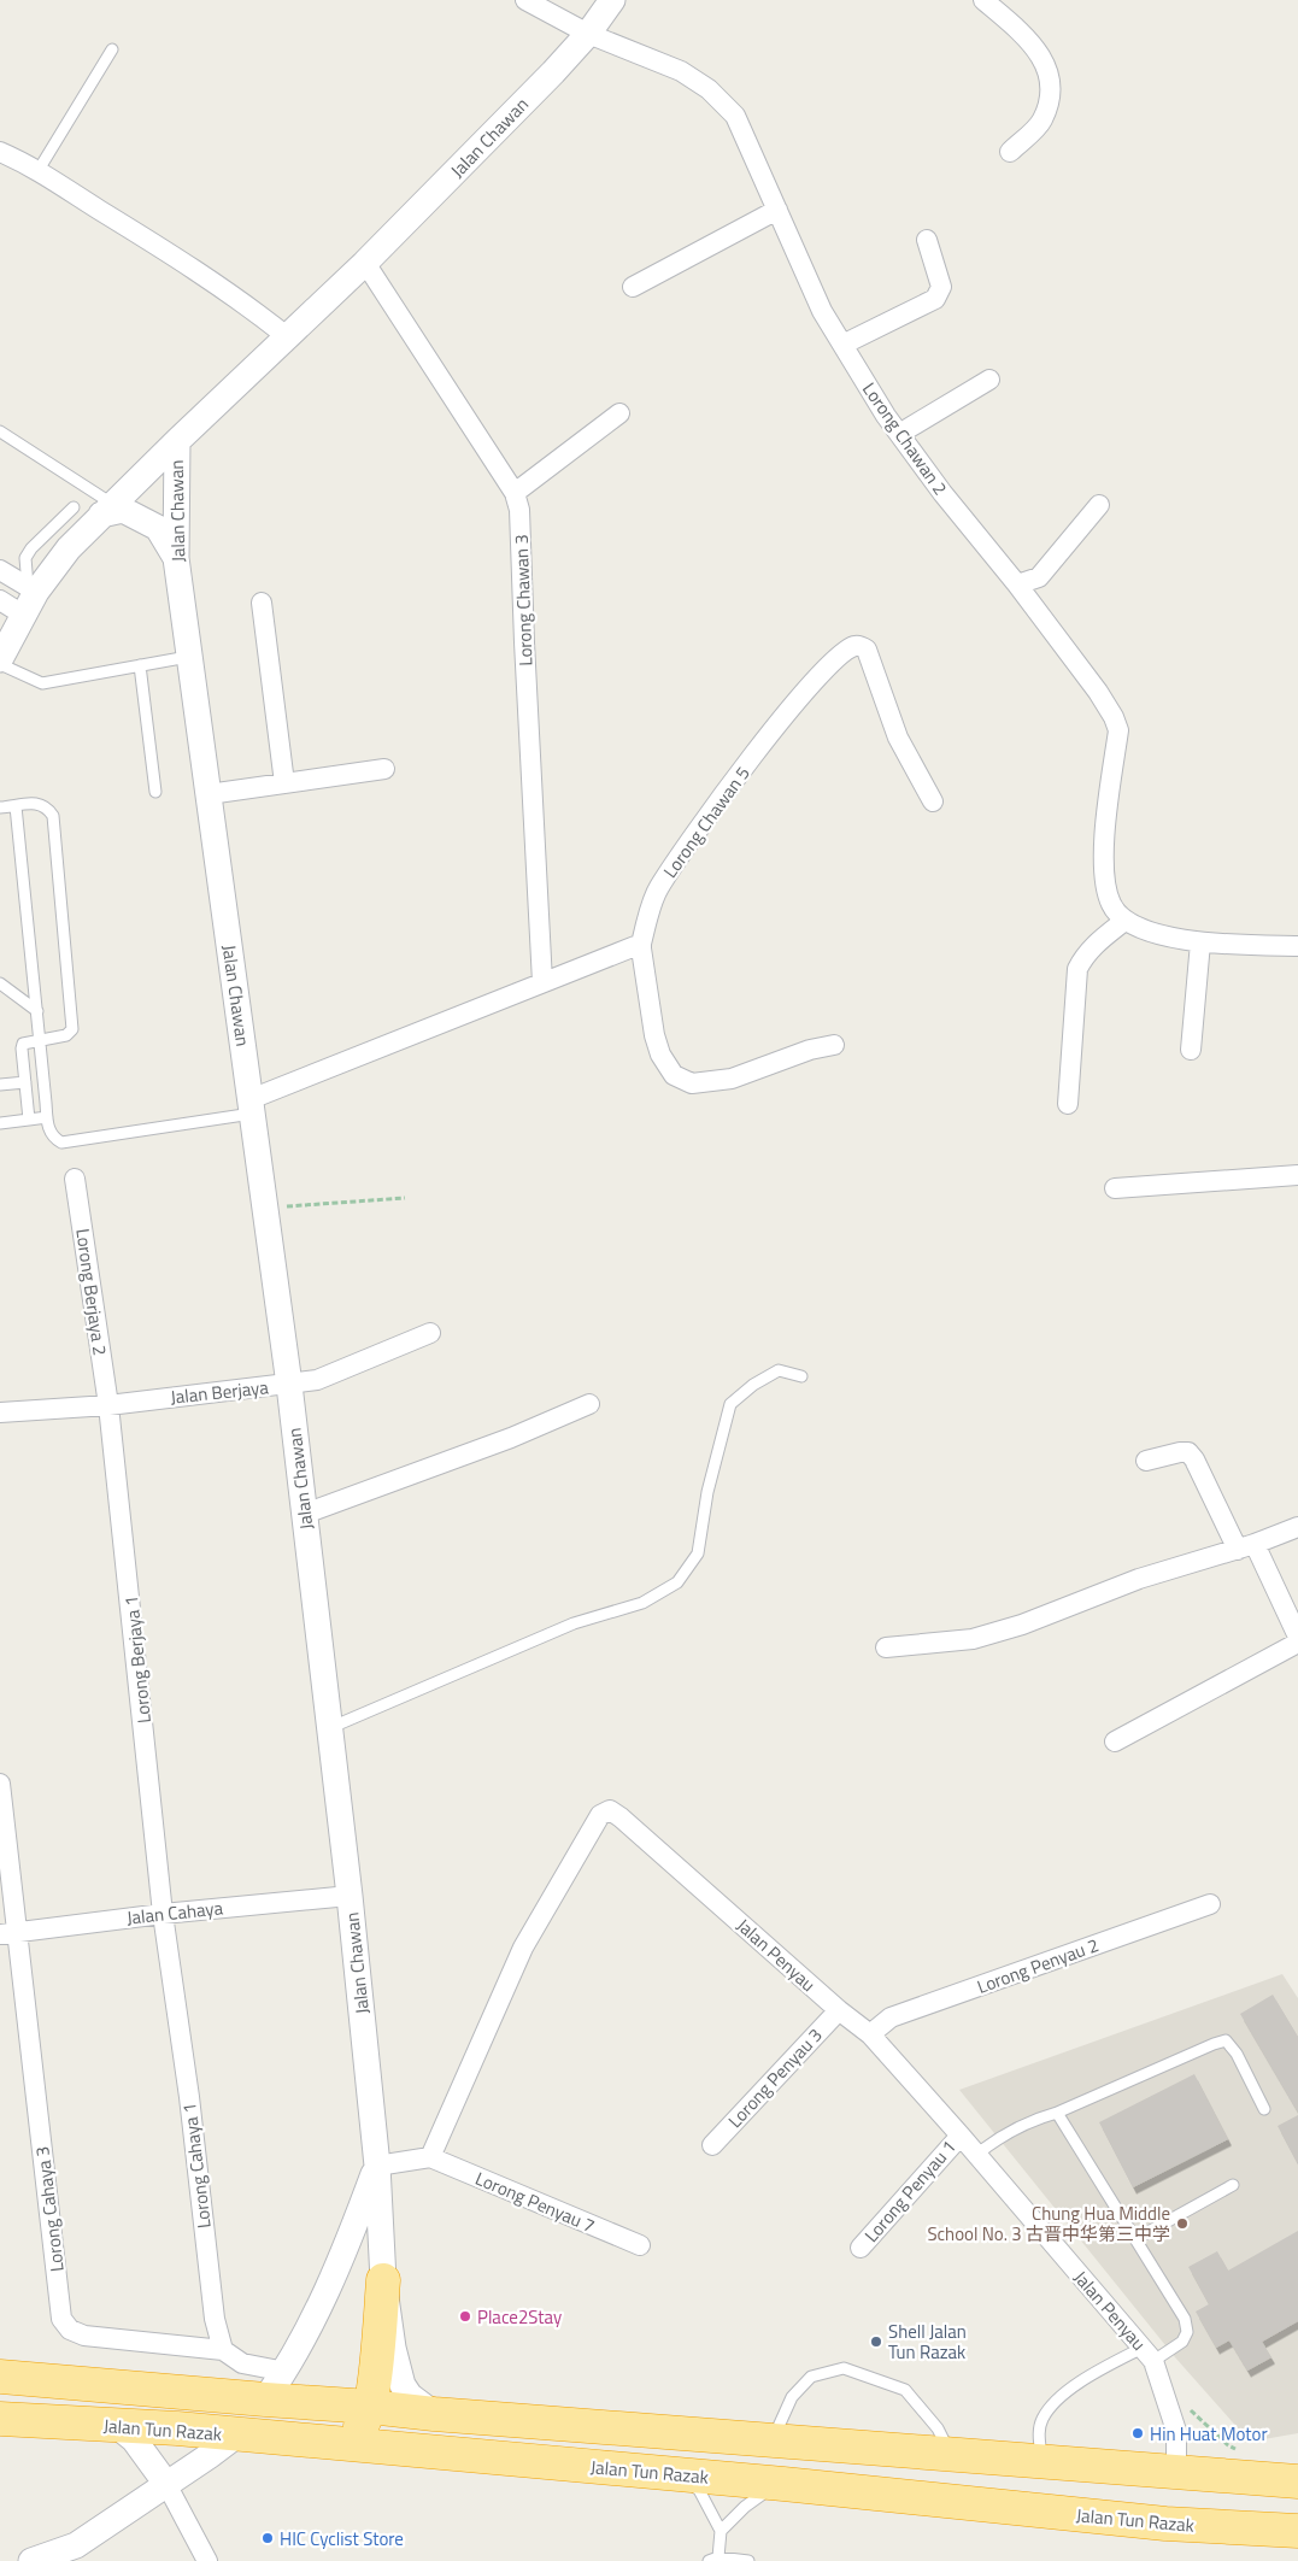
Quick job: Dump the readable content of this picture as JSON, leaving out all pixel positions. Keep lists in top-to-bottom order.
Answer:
{
  "streets": {
    "highway": ["Jalan Tun Razak"],
    "street": [
      "Jalan Chawan",
      "Lorong Chawan 2",
      "Lorong Chawan 3",
      "Lorong Chawan 5",
      "Lorong Berjaya 2",
      "Jalan Berjaya",
      "Lorong Berjaya 1",
      "Jalan Cahaya",
      "Jalan Penyau",
      "Lorong Penyau 2",
      "Lorong Penyau 3",
      "Lorong Cahaya 1",
      "Lorong Penyau 1",
      "Lorong Penyau 7",
      "Lorong Cahaya 3"
    ]
  },
  "crossings": [
    ["Jalan Chawan", "Lorong Chawan 2"],
    ["Jalan Chawan", "Lorong Chawan 3"],
    ["Jalan Chawan", "Jalan Berjaya"],
    ["Jalan Chawan", "Jalan Cahaya"],
    ["Lorong Berjaya 2", "Jalan Berjaya"],
    ["Lorong Berjaya 2", "Lorong Berjaya 1"],
    ["Jalan Berjaya", "Lorong Berjaya 1"],
    ["Lorong Berjaya 1", "Jalan Cahaya"],
    ["Lorong Berjaya 1", "Lorong Cahaya 1"],
    ["Jalan Cahaya", "Lorong Cahaya 1"],
    ["Jalan Cahaya", "Lorong Cahaya 3"],
    ["Jalan Penyau", "Lorong Penyau 2"],
    ["Jalan Penyau", "Lorong Penyau 3"],
    ["Jalan Penyau", "Lorong Penyau 1"],
    ["Jalan Penyau", "Lorong Penyau 7"],
    ["Jalan Penyau", "Jalan Tun Razak"],
    ["Lorong Cahaya 1", "Lorong Cahaya 3"]
  ],
  "places": [
    "Chung Hua Middle School No. 3 古晋中华第三中学",
    "Place2Stay",
    "Shell Jalan Tun Razak",
    "Hin Huat Motor",
    "HIC Cyclist Store"
  ]
}
